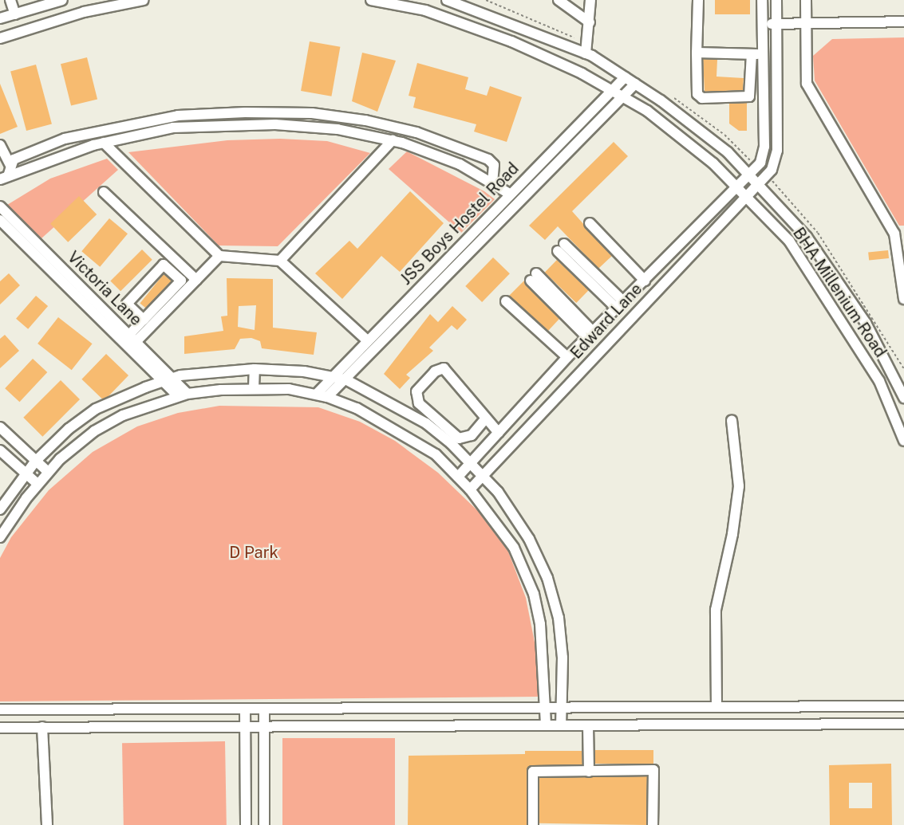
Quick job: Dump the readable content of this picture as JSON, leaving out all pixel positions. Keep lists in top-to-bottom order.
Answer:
{
  "streets": {
    "street": [
      "JSS Boys Hostel Road",
      "Victoria Lane",
      "BHA Millenium Road",
      "Edward Lane"
    ]
  },
  "crossings": [
    ["JSS Boys Hostel Road", "BHA Millenium Road"],
    ["BHA Millenium Road", "Edward Lane"]
  ],
  "parks": ["D Park"]
}
